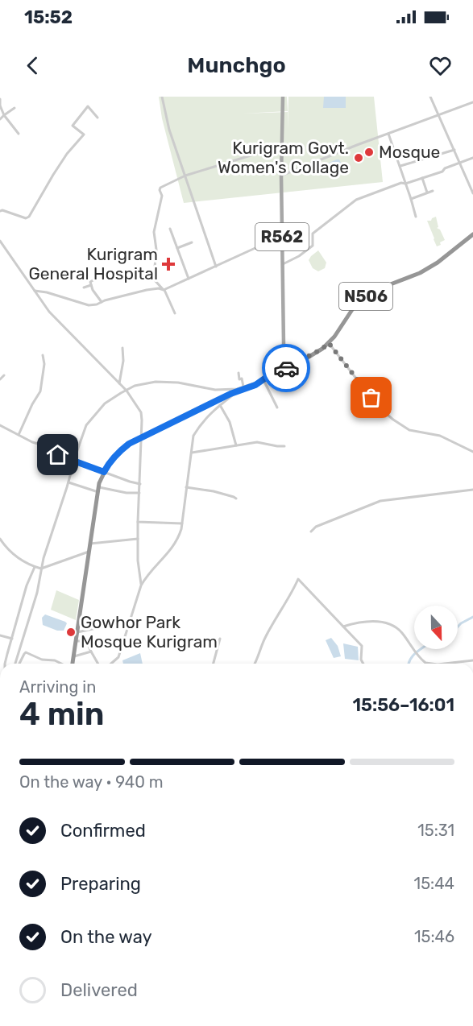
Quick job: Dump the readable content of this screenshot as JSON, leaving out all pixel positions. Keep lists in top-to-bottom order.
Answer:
{
  "streets": {
    "highway": ["N506"],
    "main road": ["R562"]
  },
  "crossings": [
    ["R562", "N506"]
  ],
  "places": {
    "other": ["Mosque", "Kurigram Govt. Women's Collage", "Gowhor Park Mosque Kurigram"],
    "health": ["Kurigram General Hospital"]
  },
  "north": "bottom",
  "page": {
    "status": "15:52",
    "header": "Munchgo",
    "heading": ["4 min", "Arriving in", "15:56–16:01"],
    "bar": "On the way · 940 m",
    "list": [
      ["Confirmed", "15:31"],
      ["Preparing", "15:44"],
      ["On the way", "15:46"],
      "Delivered"
    ]
  }
}
